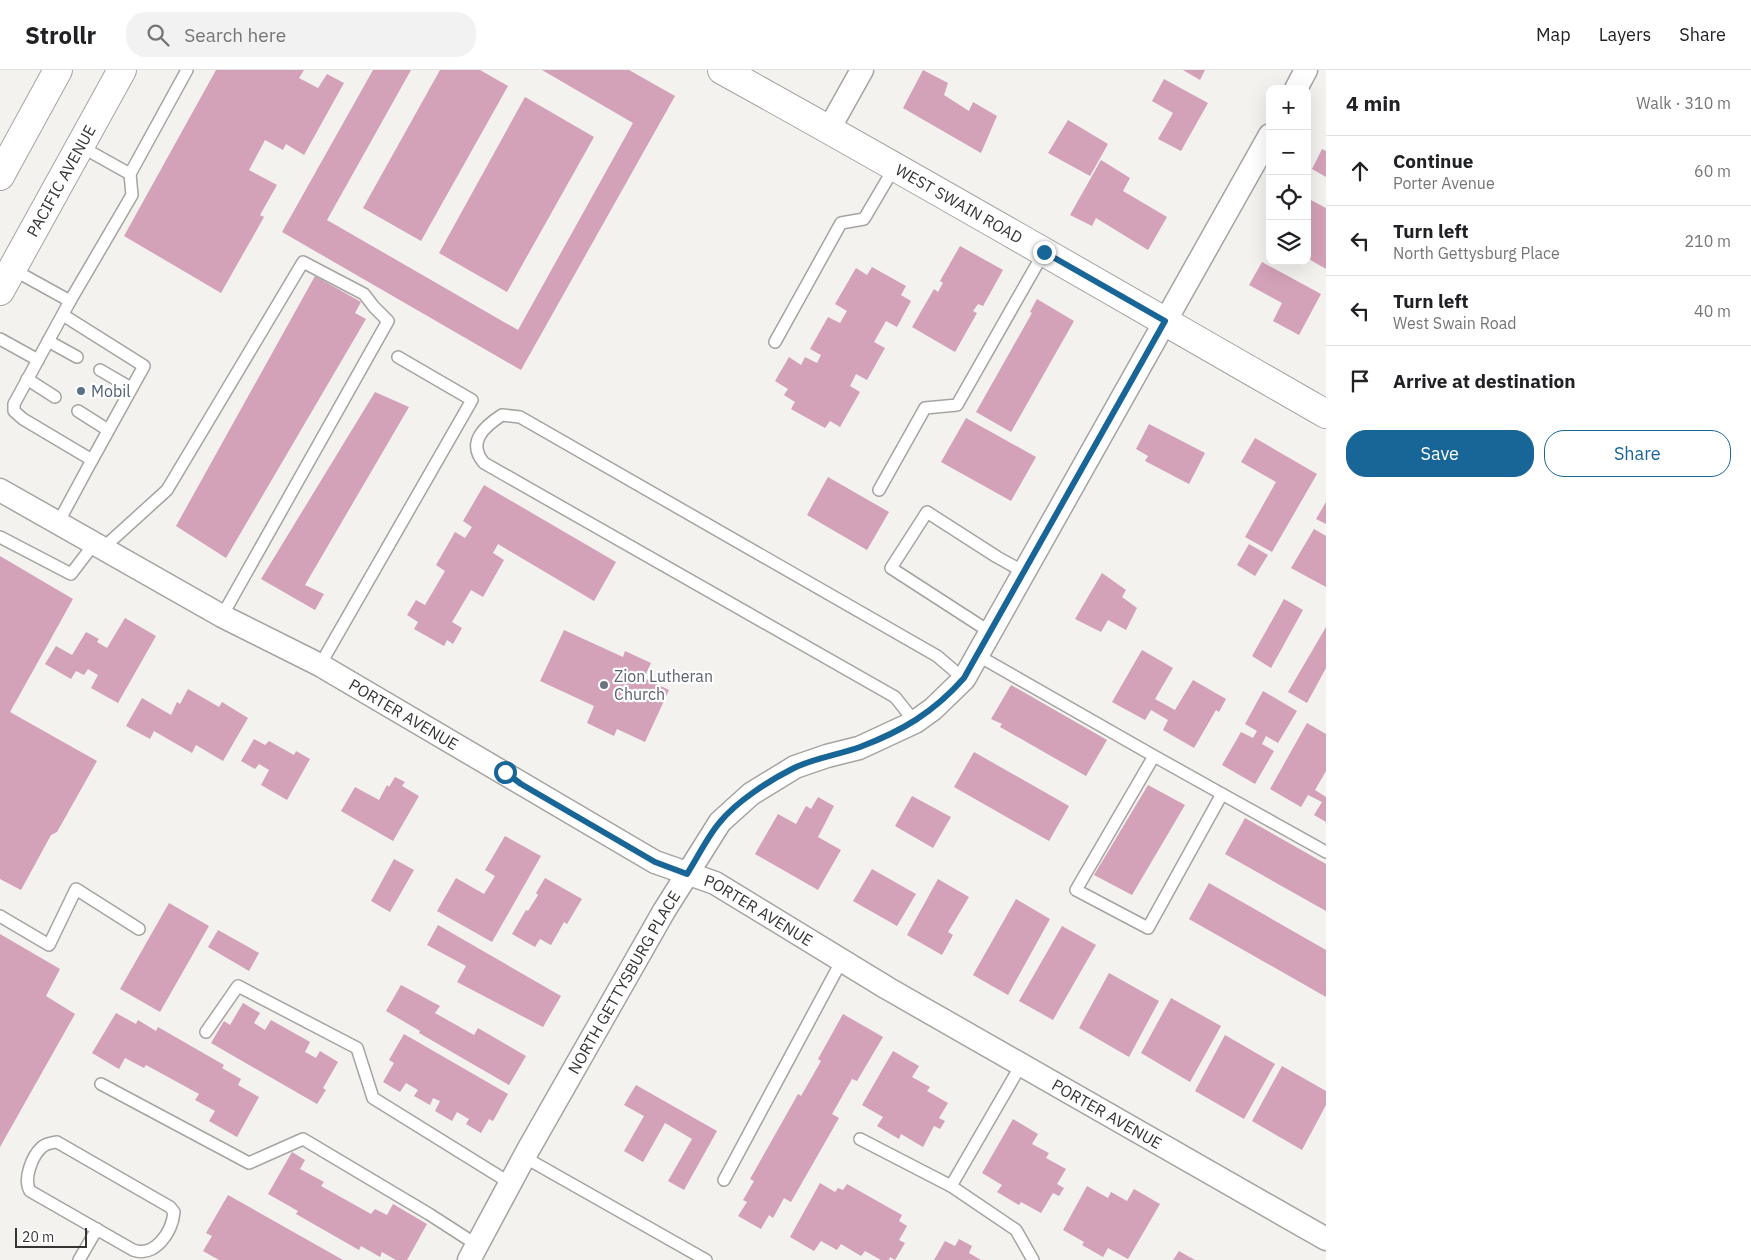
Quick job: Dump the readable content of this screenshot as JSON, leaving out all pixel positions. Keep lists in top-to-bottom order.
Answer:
{
  "streets": {
    "street": [
      "PACIFIC AVENUE",
      "WEST SWAIN ROAD",
      "PORTER AVENUE",
      "NORTH GETTYSBURG PLACE"
    ]
  },
  "crossings": [
    ["WEST SWAIN ROAD", "NORTH GETTYSBURG PLACE"],
    ["PORTER AVENUE", "NORTH GETTYSBURG PLACE"]
  ],
  "places": ["Mobil", "Zion Lutheran Church"],
  "scale_bar": "20 m",
  "page": {
    "header": "Strollr",
    "search": "Search here",
    "nav": ["Map", "Layers", "Share"],
    "heading": ["4 min", "Walk · 310 m"],
    "map_buttons": ["+", "−"],
    "list": [
      ["Continue", "Porter Avenue", "60 m"],
      ["Turn left", "North Gettysburg Place", "210 m"],
      ["Turn left", "West Swain Road", "40 m"],
      "Arrive at destination"
    ],
    "buttons": ["Save", "Share"],
    "scale": "20 m"
  }
}
